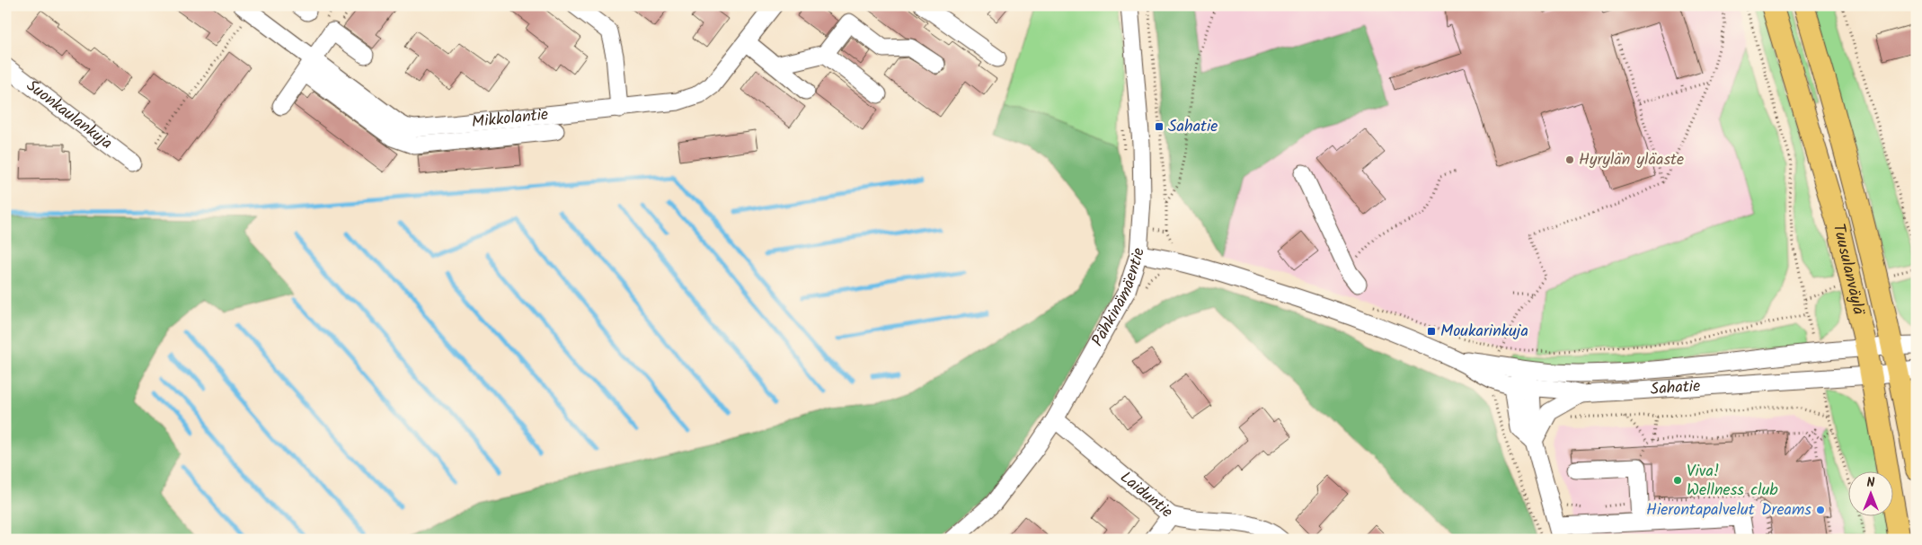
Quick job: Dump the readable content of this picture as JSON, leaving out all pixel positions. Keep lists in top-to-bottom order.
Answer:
{
  "streets": {
    "main road": ["Tuusulanväylä"],
    "street": [
      "Suonkaulankuja",
      "Mikkolantie",
      "Pähkinämäentie",
      "Sahatie",
      "Laiduntie"
    ]
  },
  "crossings": [
    ["Tuusulanväylä", "Sahatie"],
    ["Pähkinämäentie", "Sahatie"],
    ["Pähkinämäentie", "Laiduntie"]
  ],
  "places": {
    "transit": ["Sahatie", "Moukarinkuja"],
    "other": ["Hyrylän yläaste", "Viva! Wellness club", "Hierontapalvelut Dreams"]
  },
  "north": "top"
}
